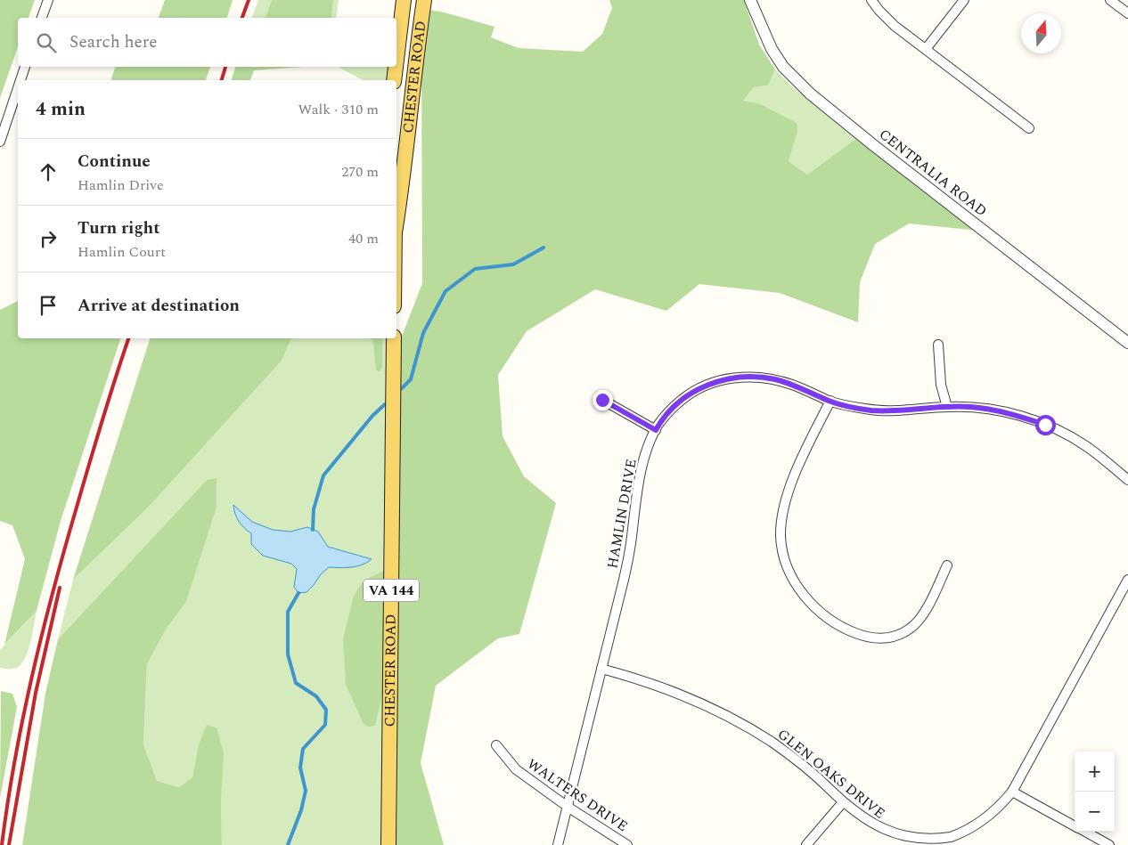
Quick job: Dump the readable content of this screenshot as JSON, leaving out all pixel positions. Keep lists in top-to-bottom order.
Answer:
{
  "streets": {
    "main road": ["CHESTER ROAD", "VA 144"],
    "street": [
      "CENTRALIA ROAD",
      "HAMLIN DRIVE",
      "GLEN OAKS DRIVE",
      "WALTERS DRIVE"
    ]
  },
  "crossings": [
    ["HAMLIN DRIVE", "GLEN OAKS DRIVE"],
    ["HAMLIN DRIVE", "WALTERS DRIVE"]
  ],
  "north": "top",
  "page": {
    "search": "Search here",
    "heading": ["4 min", "Walk · 310 m"],
    "list": [
      ["Continue", "Hamlin Drive", "270 m"],
      ["Turn right", "Hamlin Court", "40 m"],
      "Arrive at destination"
    ],
    "map_buttons": ["+", "−"]
  }
}
